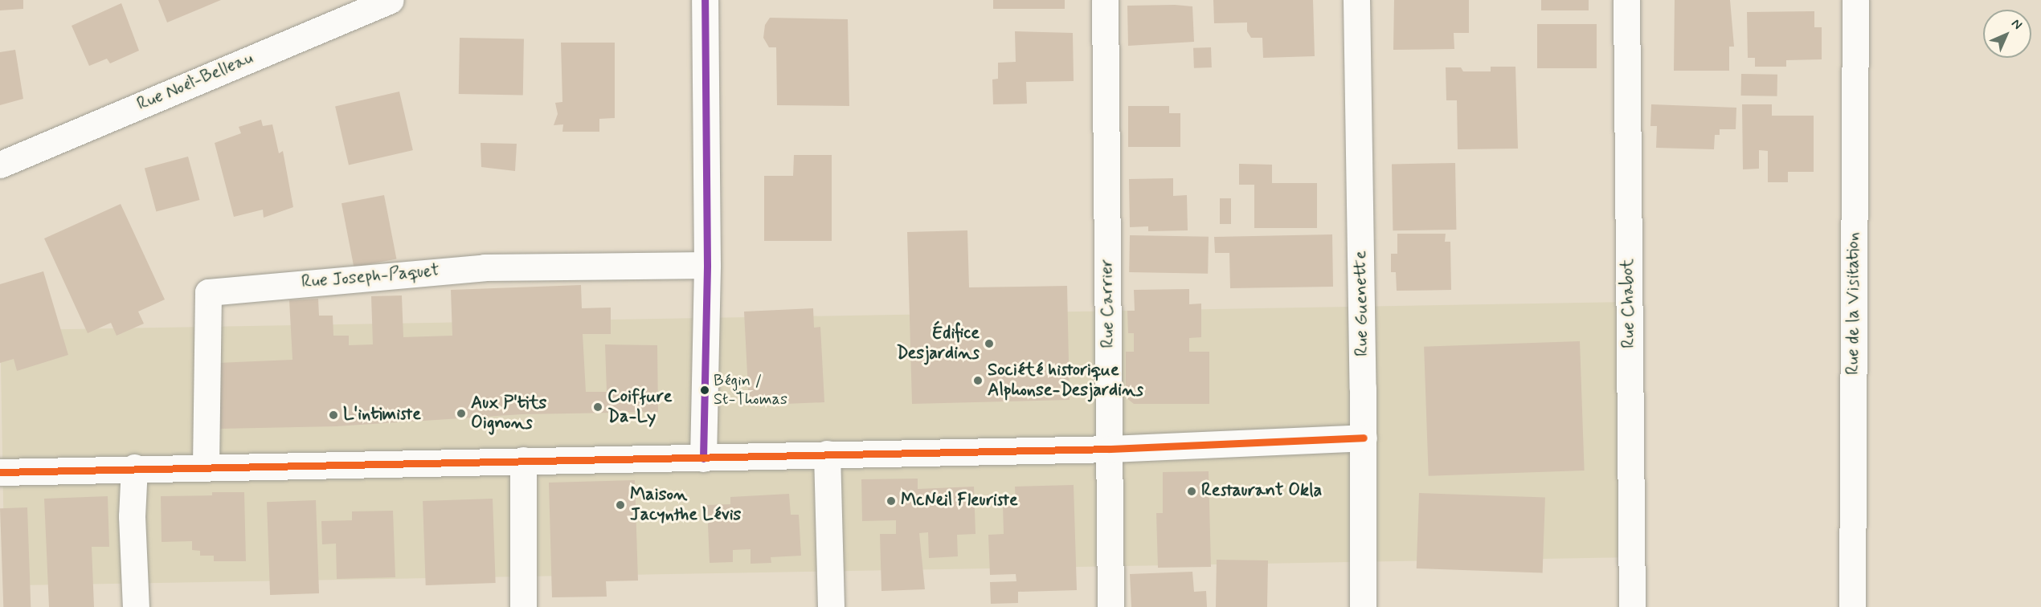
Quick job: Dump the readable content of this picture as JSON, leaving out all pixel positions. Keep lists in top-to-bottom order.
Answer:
{
  "streets": {
    "street": [
      "Rue Noël-Belleau",
      "Rue Joseph-Paquet",
      "Rue Carrier",
      "Rue Guenette",
      "Rue Chabot",
      "Rue de la Visitation"
    ]
  },
  "places": [
    "Édifice Desjardins",
    "Société historique Alphonse-Desjardins",
    "Bégin / St-Thomas",
    "Coiffure Da-Ly",
    "Aux P'tits Oignons",
    "L'intimiste",
    "Restaurant Okla",
    "McNeil Fleuriste",
    "Maison Jacynthe Lévis"
  ],
  "north": "top right"
}
